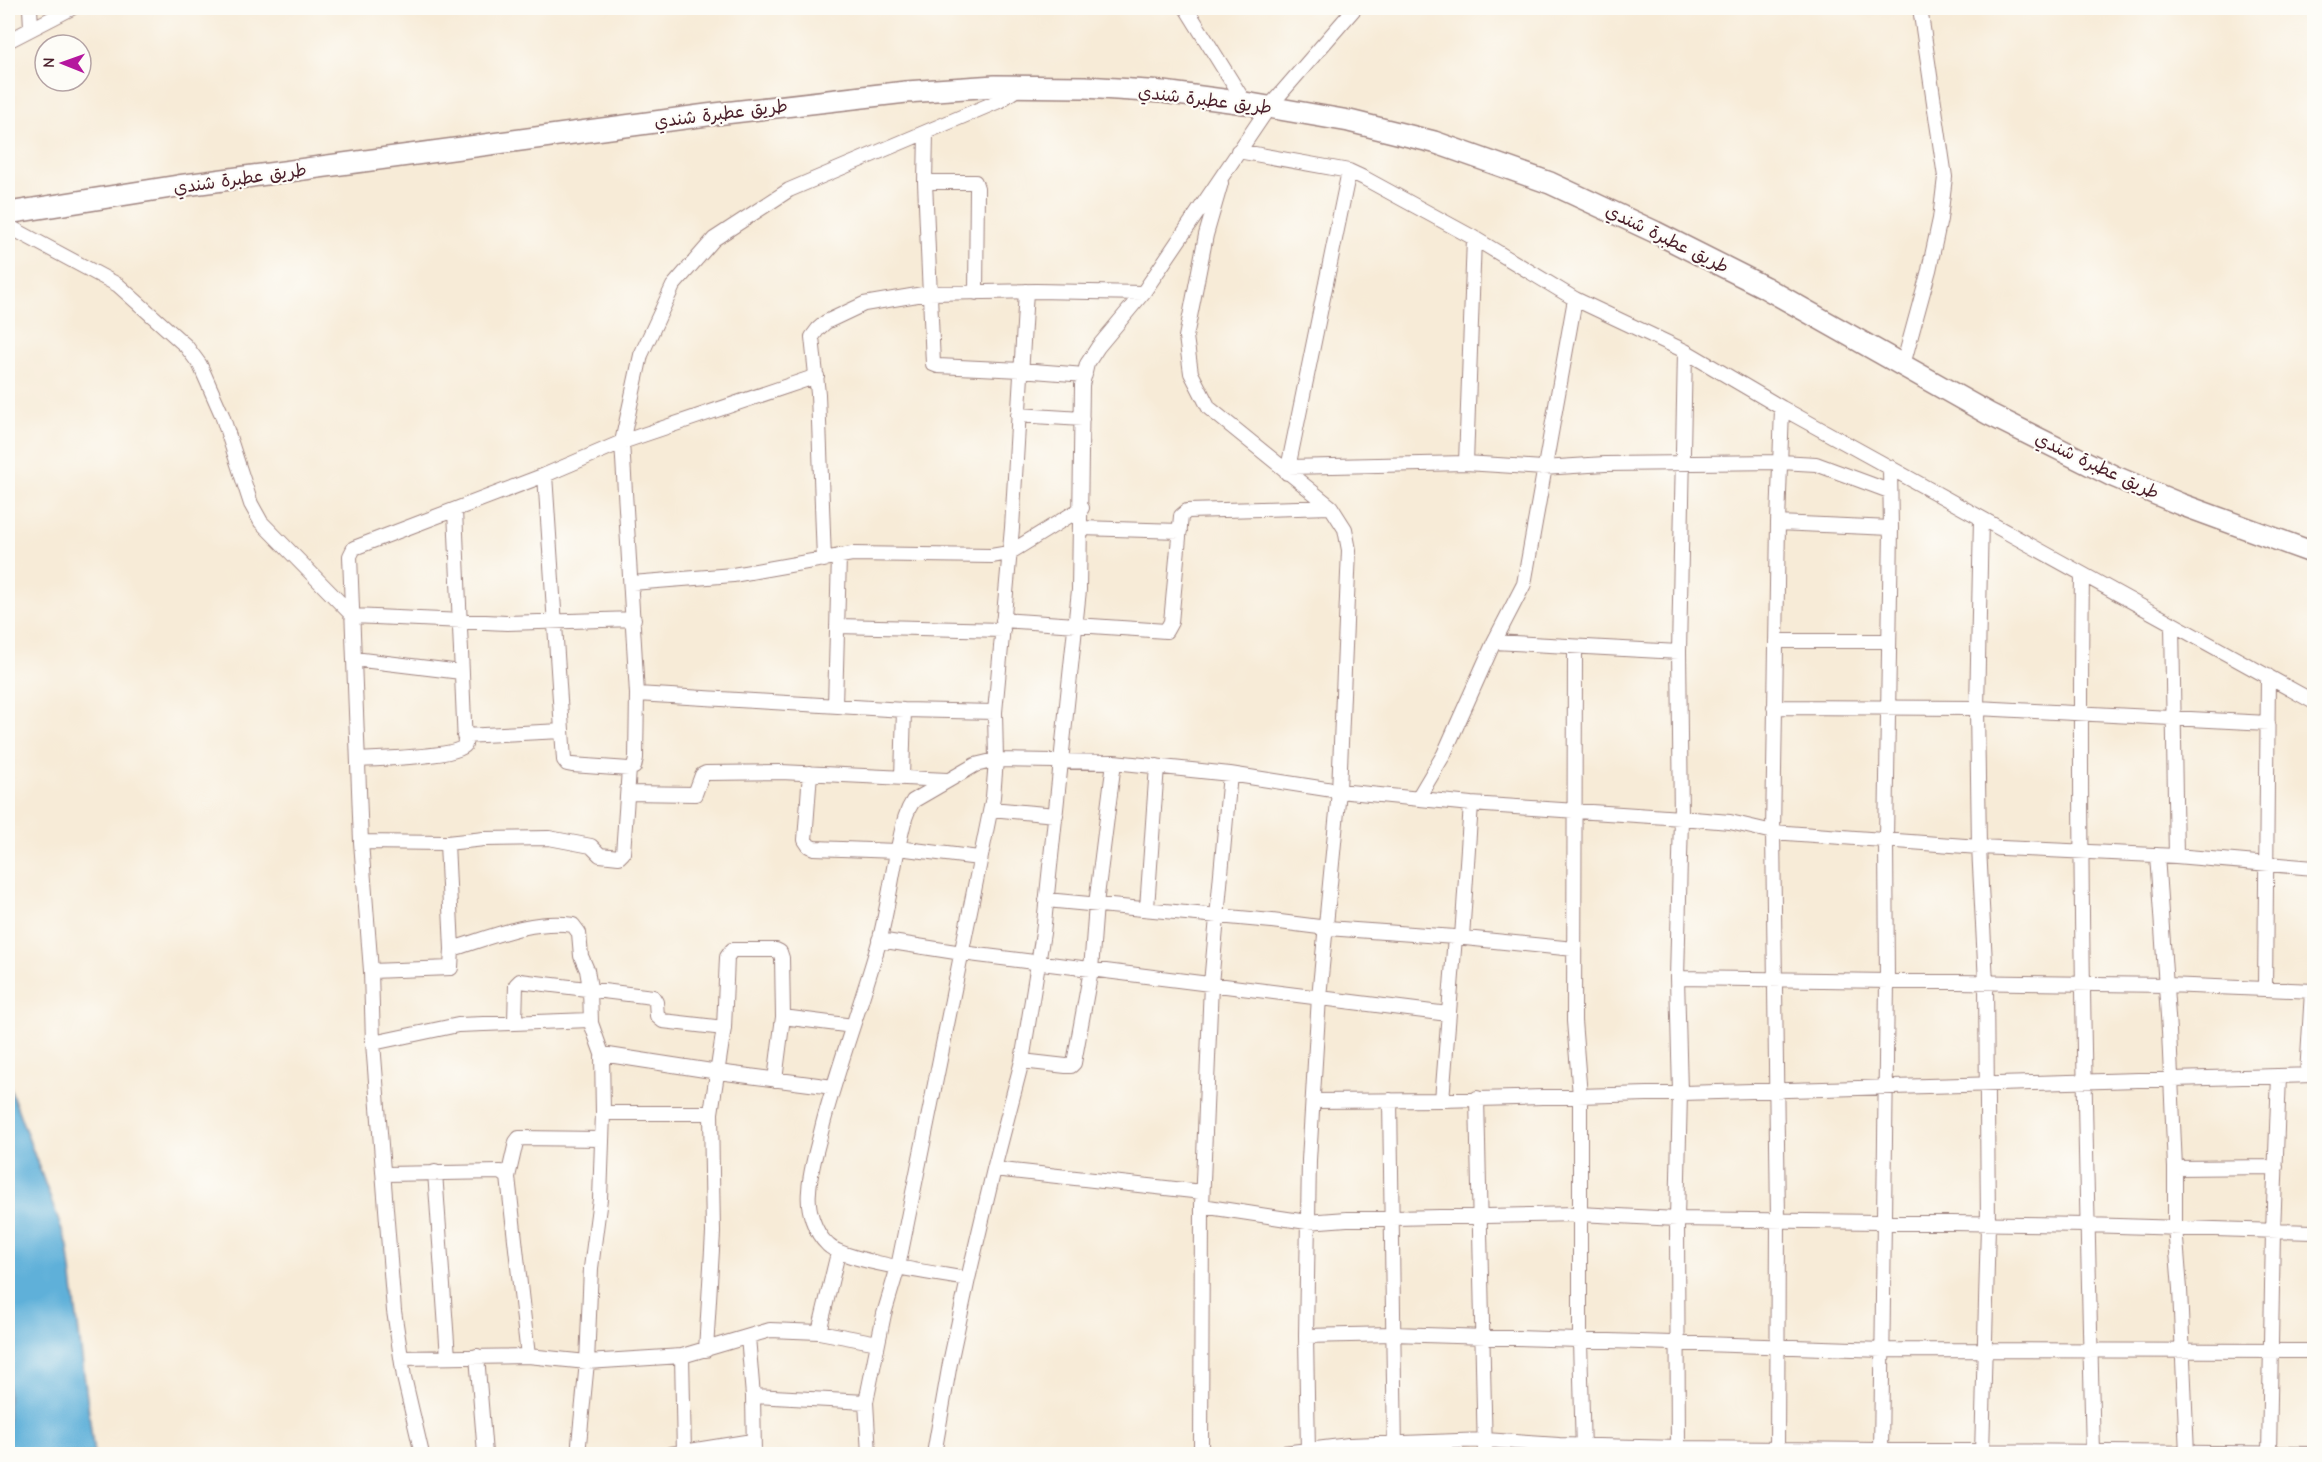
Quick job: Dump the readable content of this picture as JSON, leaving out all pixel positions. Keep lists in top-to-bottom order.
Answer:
{
  "streets": {
    "highway": ["طريق عطبرة شندي"]
  },
  "north": "left"
}
